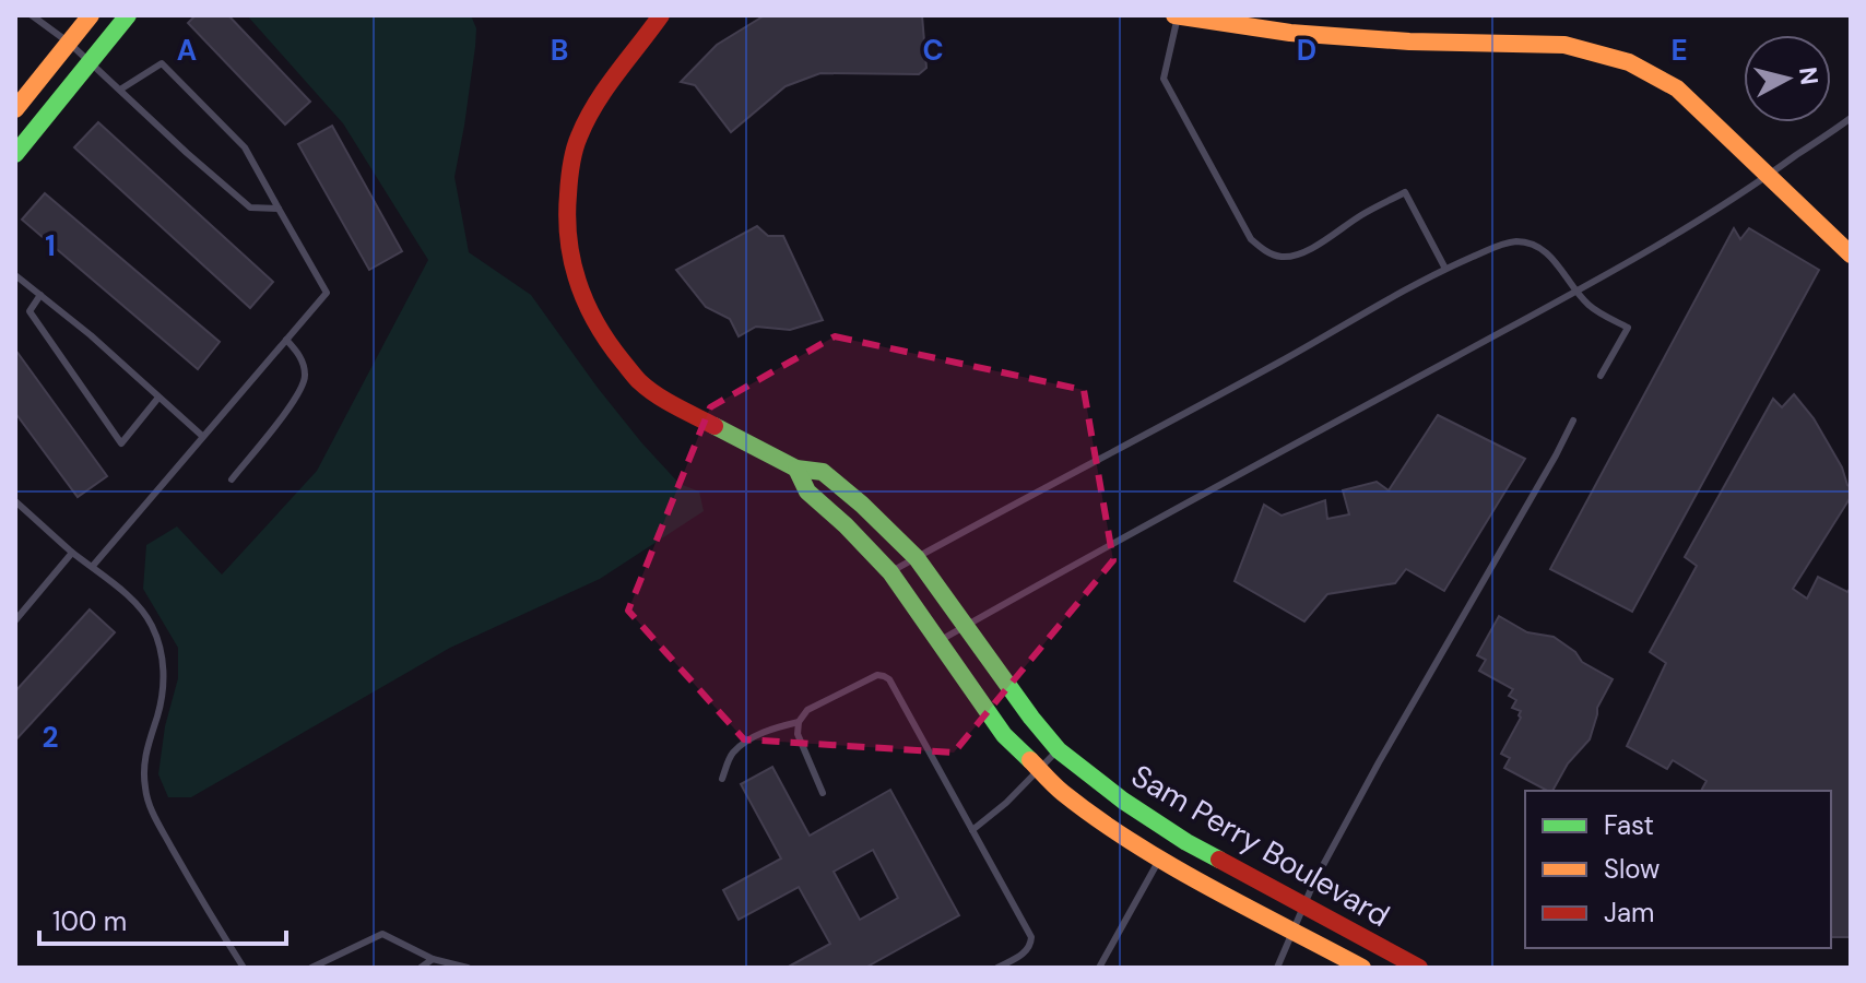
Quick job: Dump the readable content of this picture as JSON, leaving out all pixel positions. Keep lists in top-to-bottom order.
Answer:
{
  "streets": {
    "street": ["Sam Perry Boulevard"]
  },
  "legend": ["Fast", "Slow", "Jam"],
  "scale_bar": "100 m",
  "north": "right",
  "grid": {
    "columns": [
      "A",
      "B",
      "C",
      "D",
      "E"
    ],
    "rows": ["1", "2"]
  }
}
